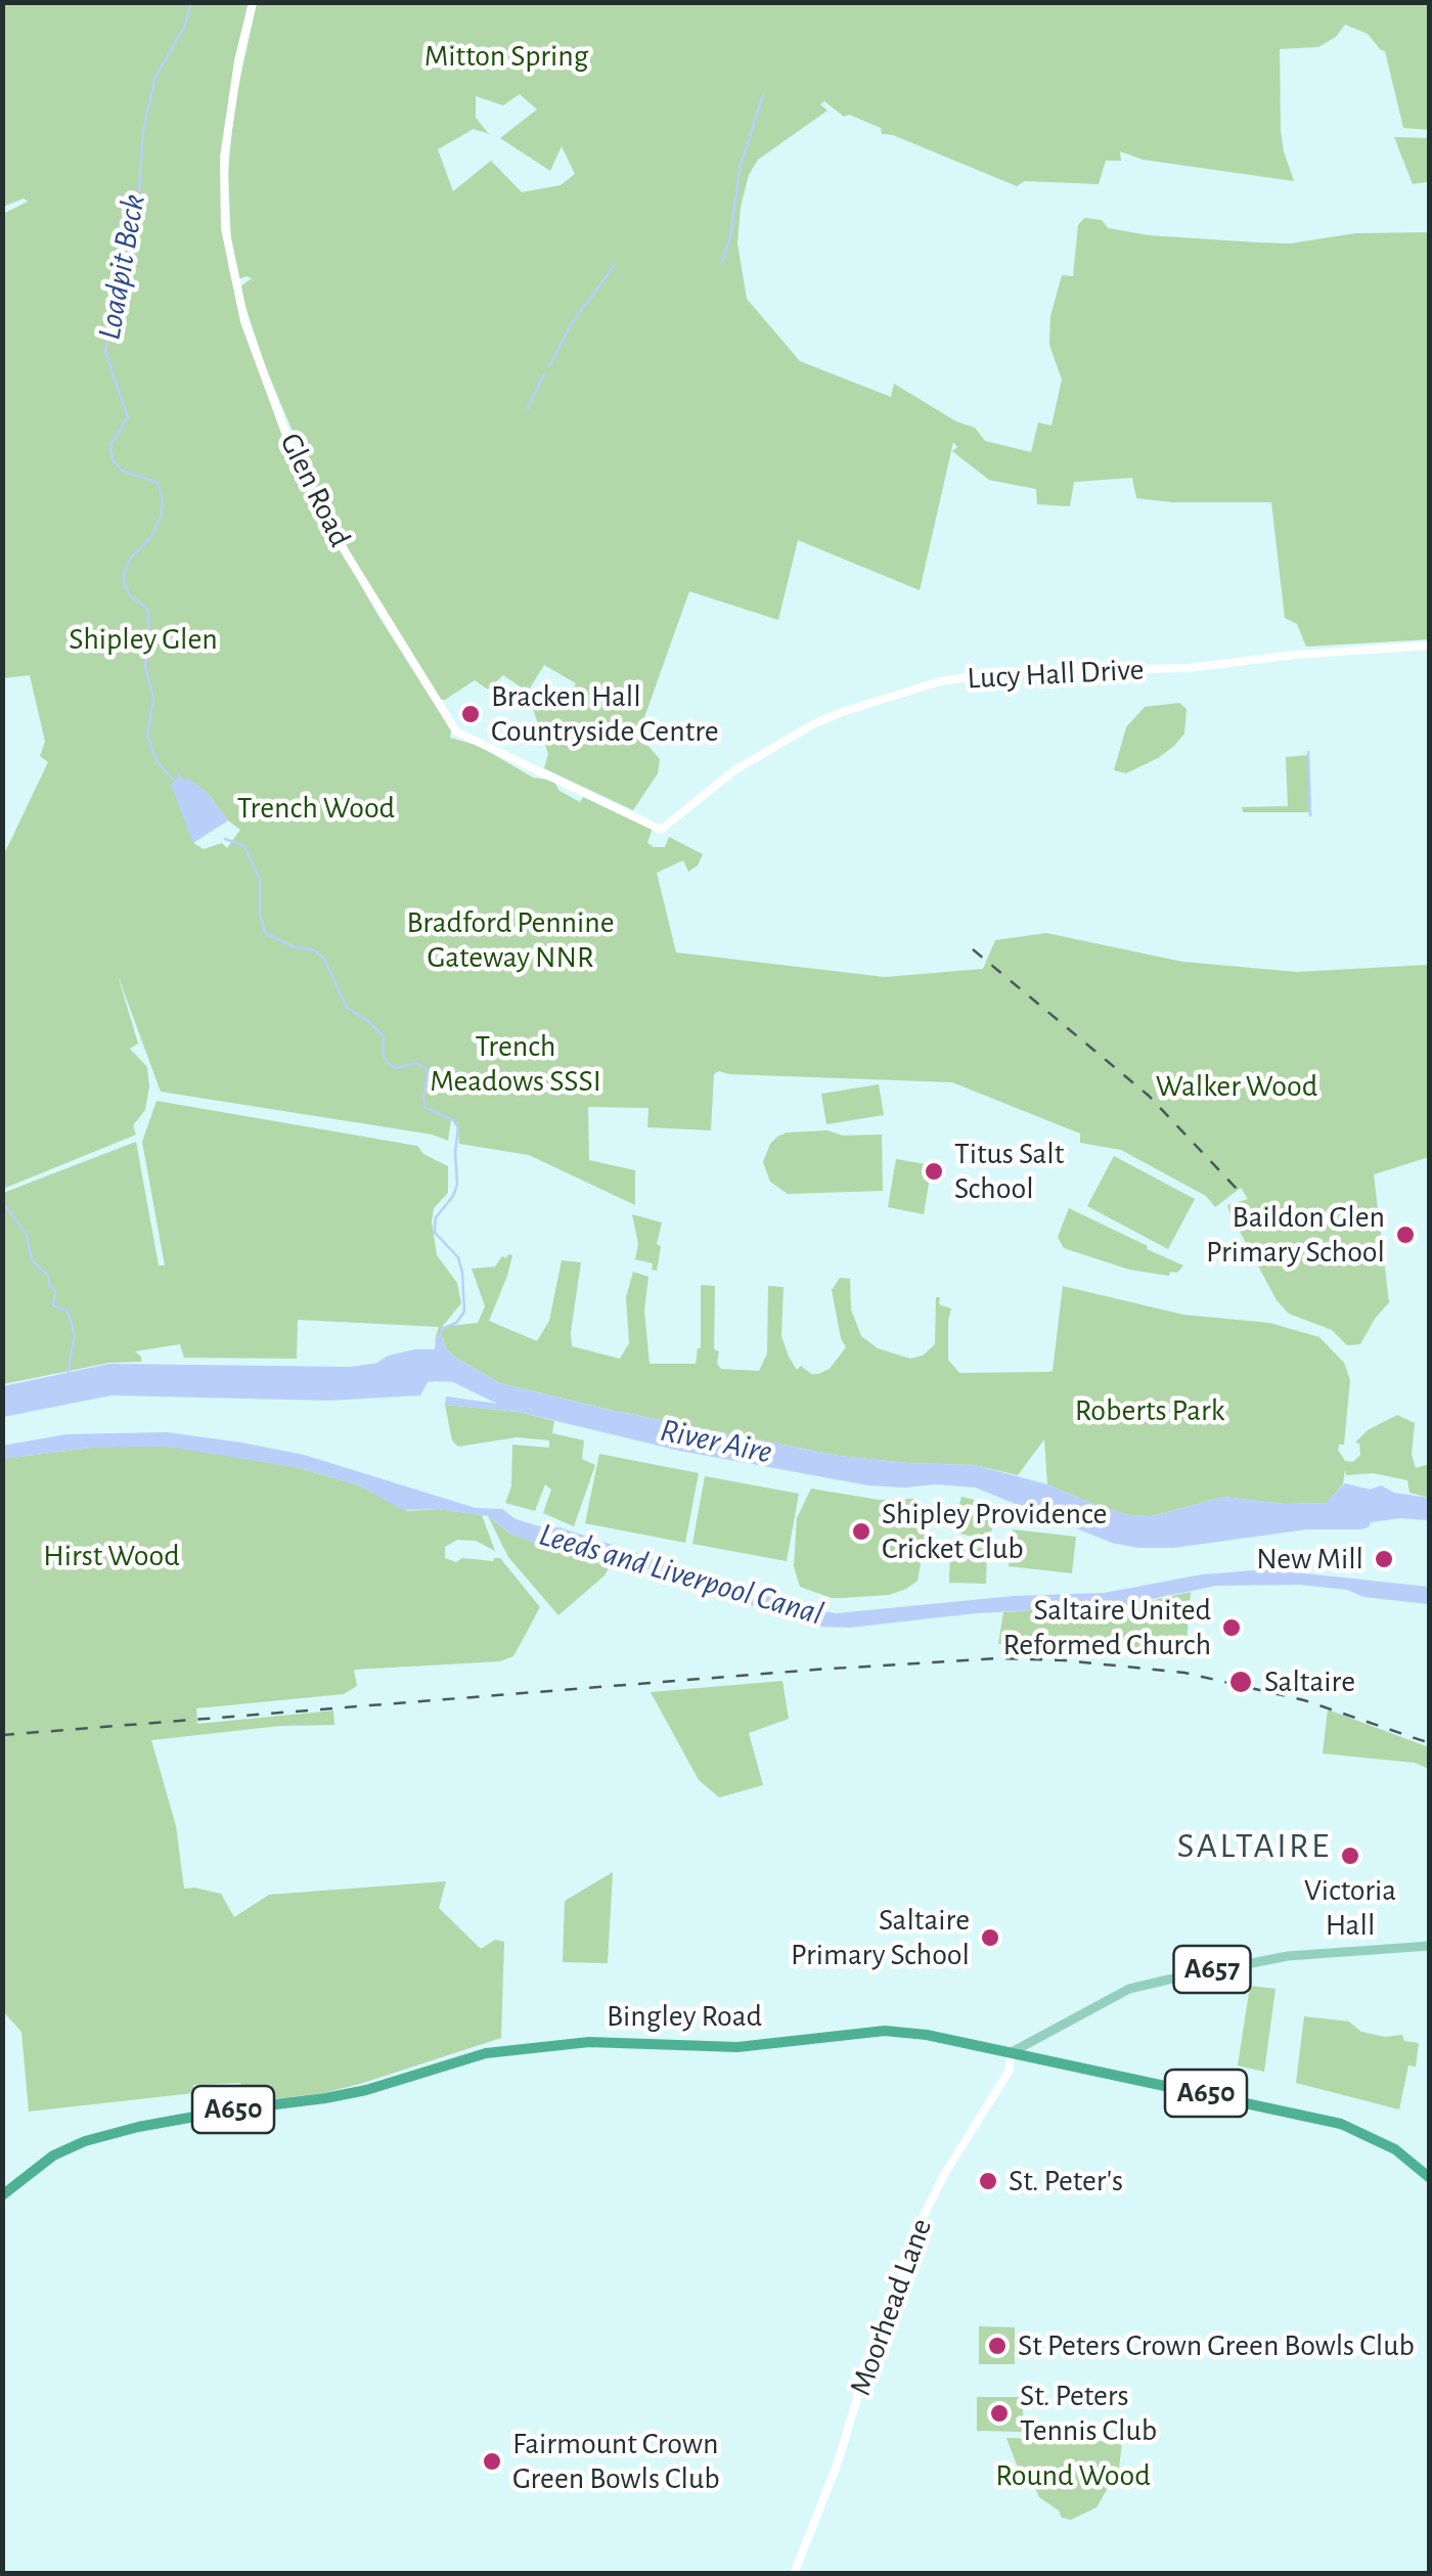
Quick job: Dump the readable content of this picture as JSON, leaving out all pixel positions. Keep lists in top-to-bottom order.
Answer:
{
  "streets": {
    "highway": ["Bingley Road", "A650"],
    "main road": ["A657"],
    "street": ["Glen Road", "Lucy Hall Drive", "Moorhead Lane"]
  },
  "crossings": [
    ["Glen Road", "Lucy Hall Drive"],
    ["A657", "Bingley Road"],
    ["A657", "Moorhead Lane"],
    ["Bingley Road", "Moorhead Lane"]
  ],
  "districts": ["SALTAIRE"],
  "water": ["Loadpit Beck", "River Aire", "Leeds and Liverpool Canal"],
  "parks": [
    "Mitton Spring",
    "Shipley Glen",
    "Trench Wood",
    "Bradford Pennine Gateway NNR",
    "Trench Meadows SSSI",
    "Walker Wood",
    "Roberts Park",
    "Hirst Wood",
    "Round Wood"
  ],
  "places": [
    "Bracken Hall Countryside Centre",
    "Titus Salt School",
    "Baildon Glen Primary School",
    "Shipley Providence Cricket Club",
    "New Mill",
    "Saltaire United Reformed Church",
    "Saltaire",
    "Victoria Hall",
    "Saltaire Primary School",
    "St. Peter's",
    "St Peters Crown Green Bowls Club",
    "St. Peters Tennis Club",
    "Fairmount Crown Green Bowls Club"
  ]
}
